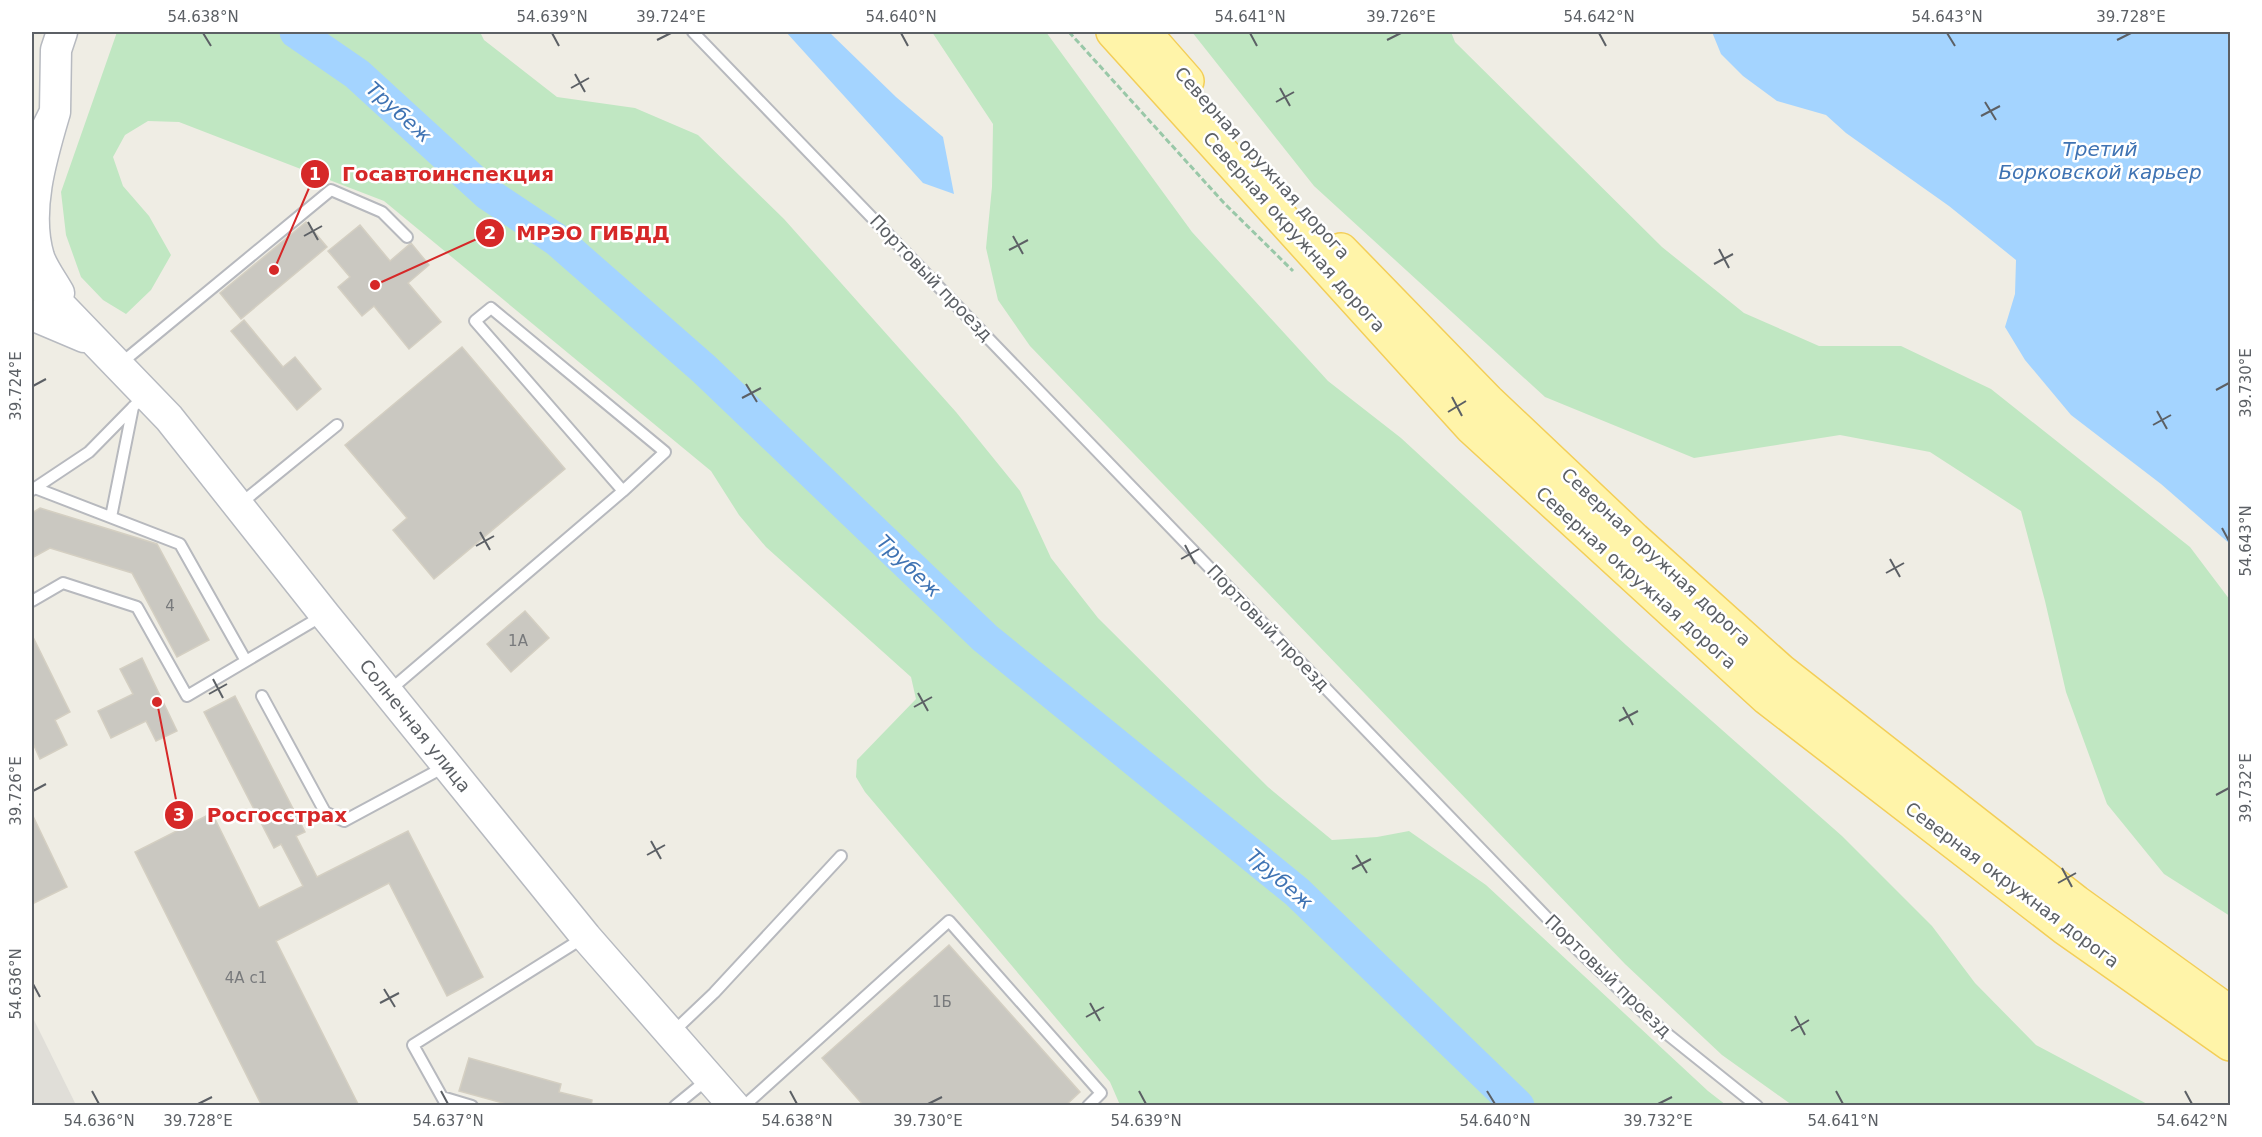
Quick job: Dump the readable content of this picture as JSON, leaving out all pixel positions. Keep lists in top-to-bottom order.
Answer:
{
  "streets": {
    "main road": ["Северная оружная дорога", "Северная окружная дорога", "Солнечная улица"],
    "lane": ["Портовый проезд"]
  },
  "water": ["Трубеж", "Третий Борковской карьер"],
  "places": ["Госавтоинспекция", "МРЭО ГИБДД", "Росгосстрах"],
  "house_numbers": [
    "4",
    "1А",
    "4А с1",
    "1Б"
  ],
  "coordinates": [
    "54.638°N",
    "54.639°N",
    "39.724°E",
    "54.640°N",
    "54.641°N",
    "39.726°E",
    "54.642°N",
    "54.643°N",
    "39.728°E",
    "39.730°E",
    "39.732°E",
    "54.636°N",
    "54.637°N"
  ]
}
